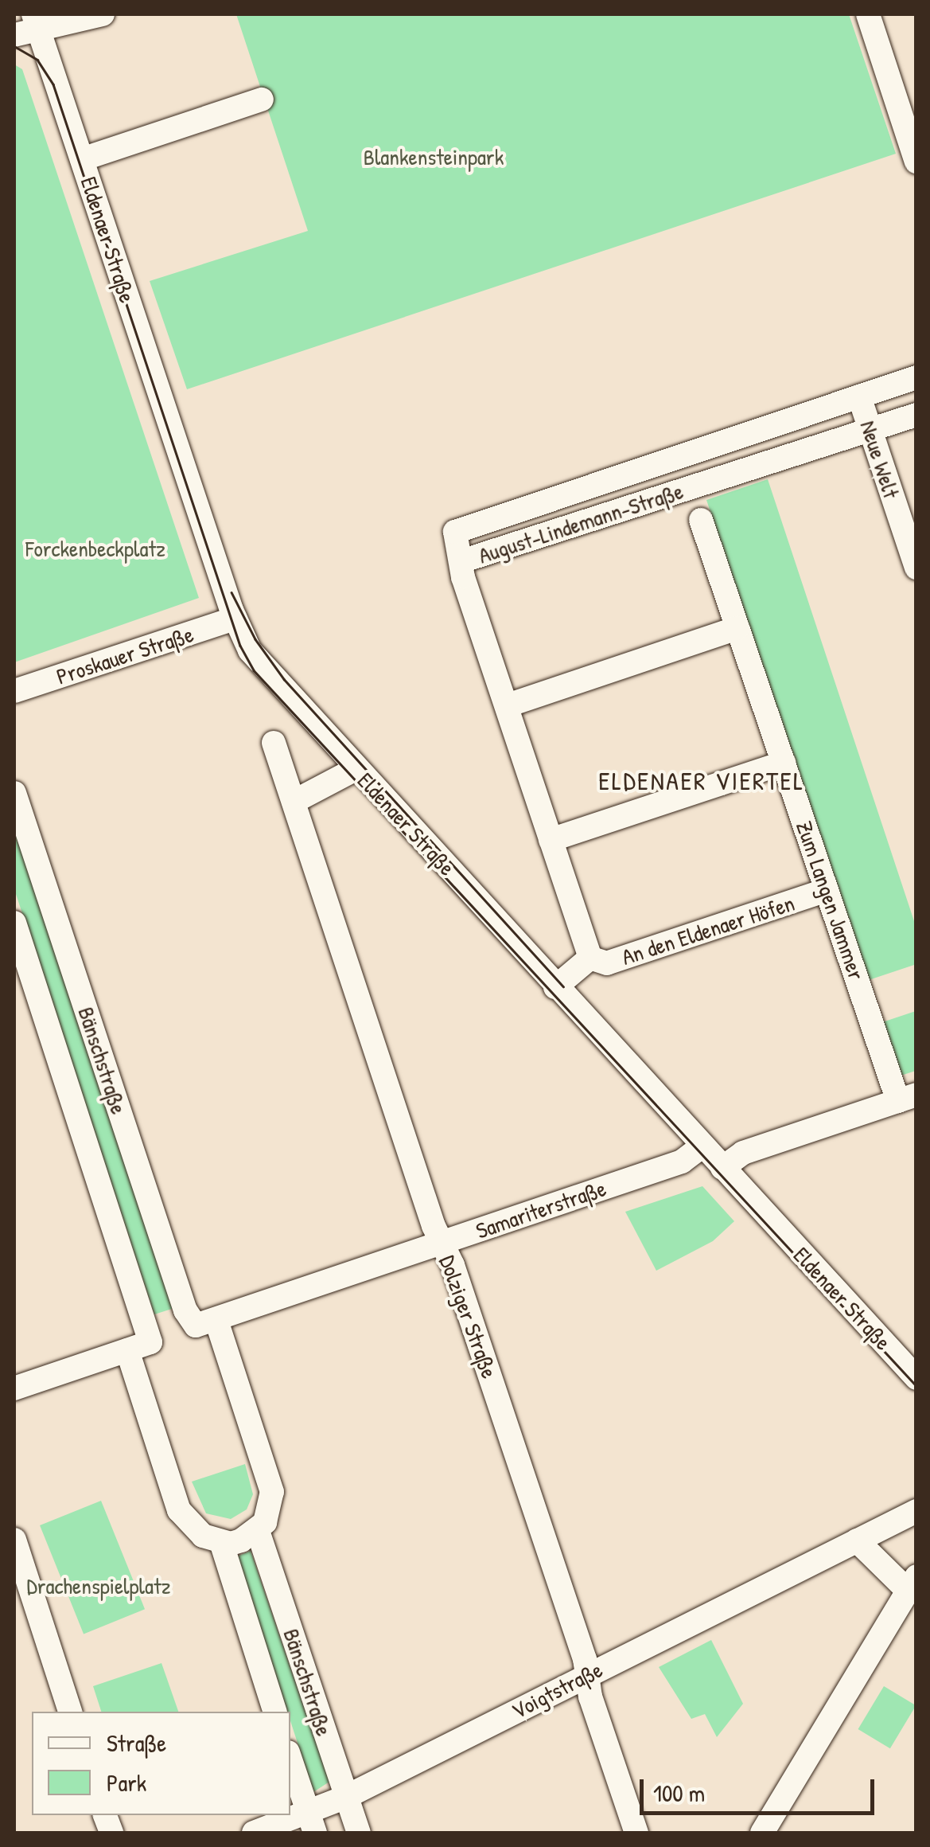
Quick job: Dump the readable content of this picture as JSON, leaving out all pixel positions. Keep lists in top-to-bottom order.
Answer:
{
  "streets": {
    "street": [
      "Eldenaer Straße",
      "Neue Welt",
      "August-Lindemann-Straße",
      "Proskauer Straße",
      "Zum Langen Jammer",
      "An den Eldenaer Höfen",
      "Bänschstraße",
      "Samariterstraße",
      "Dolziger Straße",
      "Voigtstraße"
    ]
  },
  "crossings": [
    ["Eldenaer Straße", "Proskauer Straße"],
    ["Eldenaer Straße", "An den Eldenaer Höfen"],
    ["Eldenaer Straße", "Samariterstraße"],
    ["Neue Welt", "August-Lindemann-Straße"],
    ["August-Lindemann-Straße", "An den Eldenaer Höfen"],
    ["Zum Langen Jammer", "An den Eldenaer Höfen"],
    ["Bänschstraße", "Samariterstraße"],
    ["Bänschstraße", "Voigtstraße"],
    ["Samariterstraße", "Dolziger Straße"],
    ["Dolziger Straße", "Voigtstraße"]
  ],
  "districts": ["ELDENAER VIERTEL"],
  "parks": ["Blankensteinpark", "Forckenbeckplatz", "Drachenspielplatz"],
  "legend": ["Straße", "Park"],
  "scale_bar": "100 m"
}
